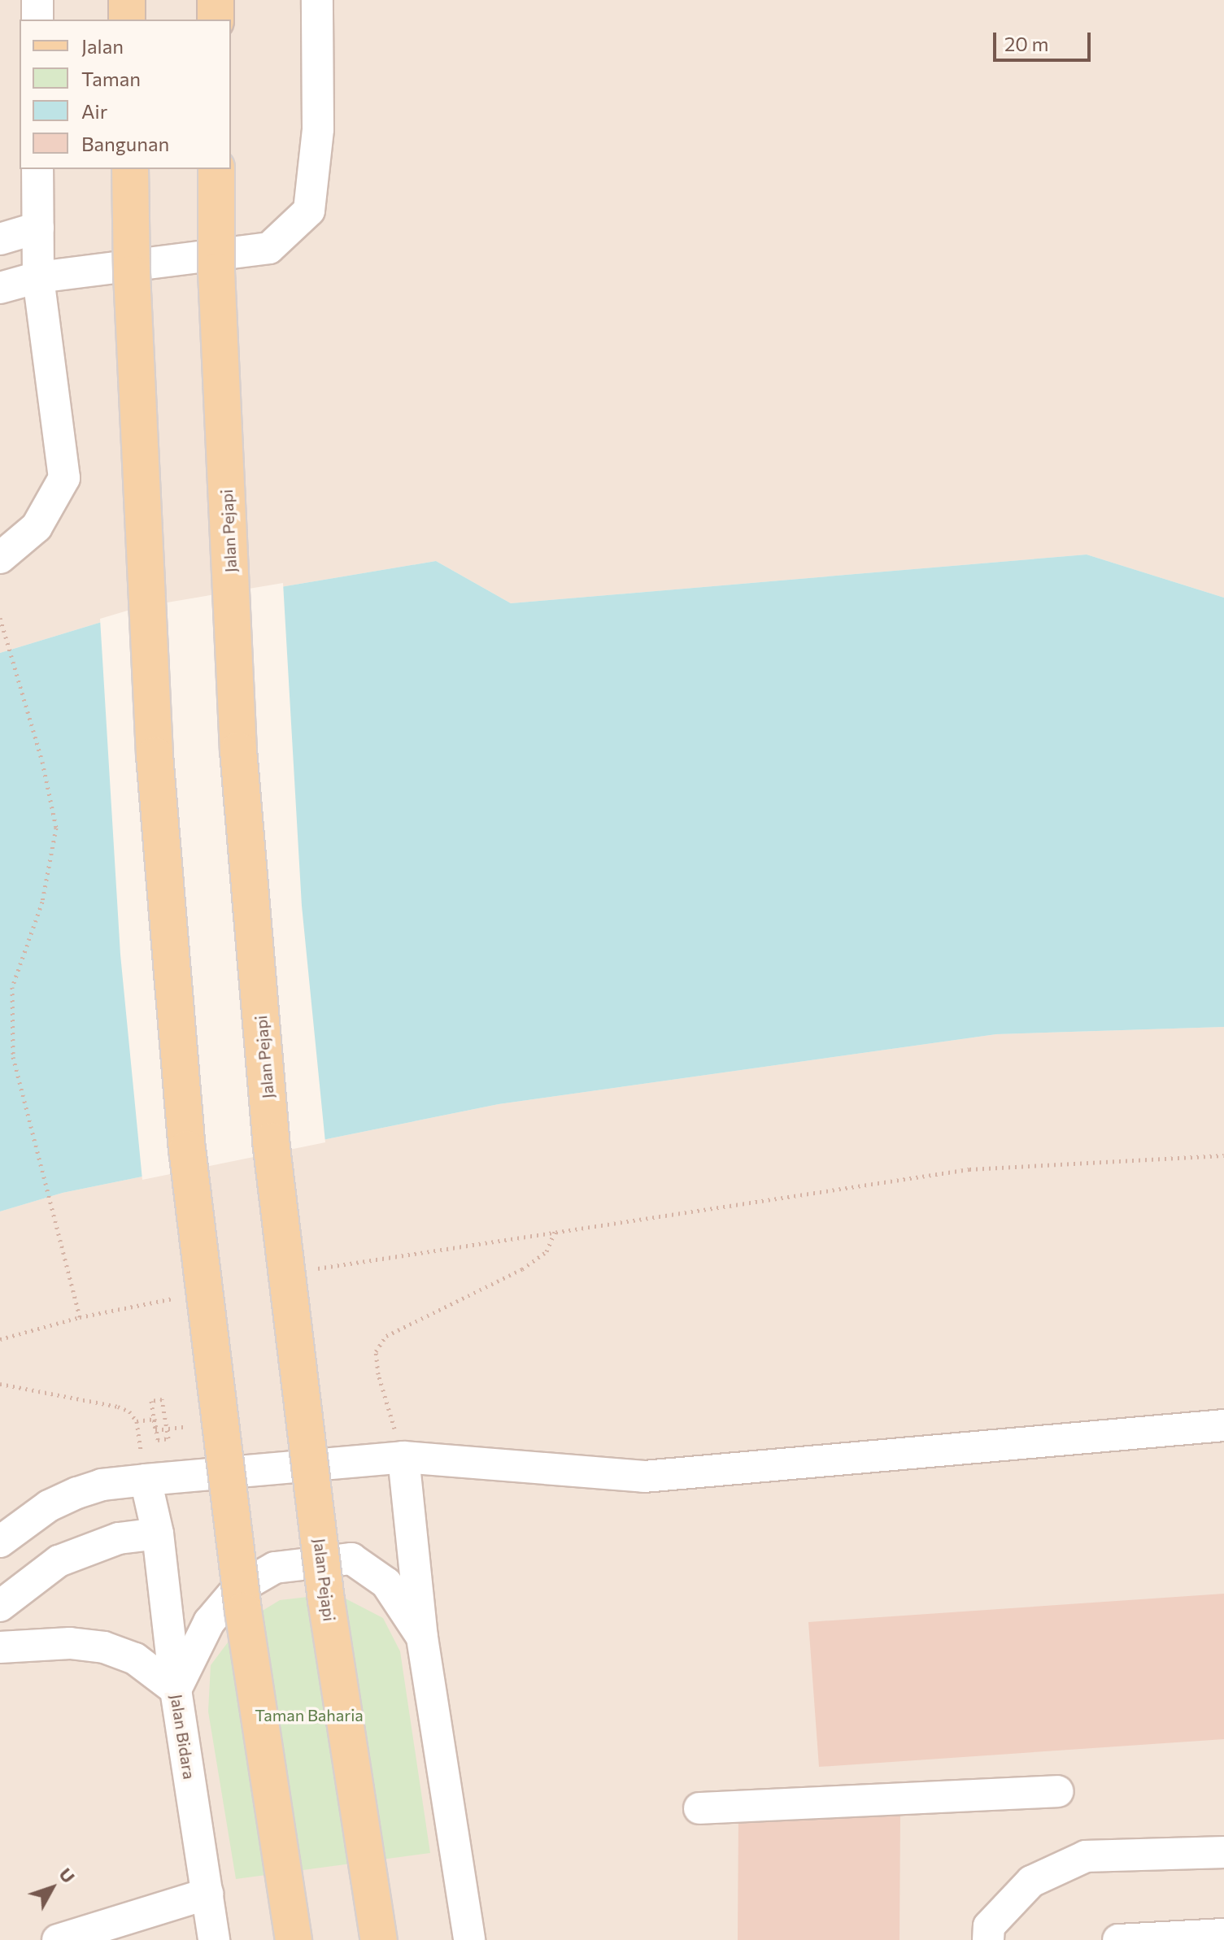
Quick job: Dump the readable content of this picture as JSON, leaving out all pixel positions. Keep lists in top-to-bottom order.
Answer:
{
  "streets": {
    "main road": ["Jalan Pejapi"],
    "street": ["Jalan Bidara"]
  },
  "parks": ["Taman Baharia"],
  "legend": [
    "Jalan",
    "Taman",
    "Air",
    "Bangunan"
  ],
  "scale_bar": "20 m",
  "north": "top right"
}
